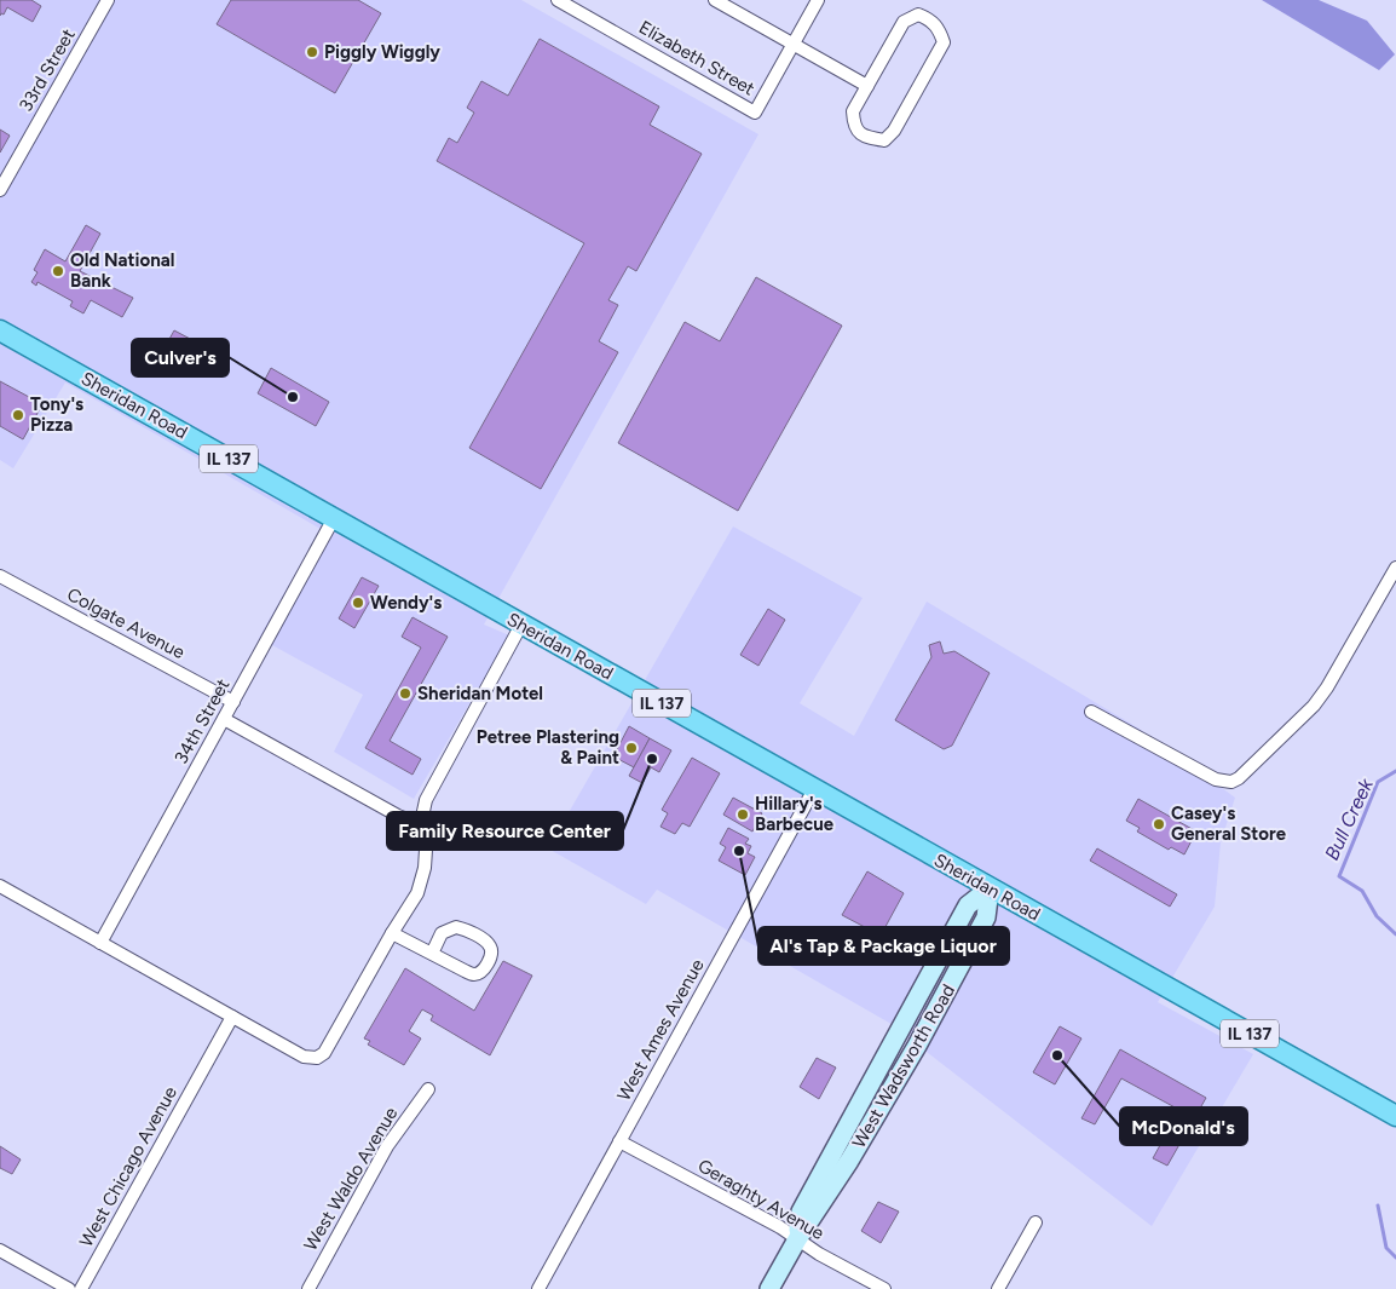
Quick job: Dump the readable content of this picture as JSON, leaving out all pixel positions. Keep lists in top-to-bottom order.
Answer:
{
  "streets": {
    "main road": ["Sheridan Road", "IL 137", "West Wadsworth Road"],
    "street": [
      "Elizabeth Street",
      "33rd Street",
      "Colgate Avenue",
      "34th Street",
      "West Ames Avenue",
      "West Chicago Avenue",
      "West Waldo Avenue",
      "Geraghty Avenue"
    ]
  },
  "crossings": [
    ["Sheridan Road", "34th Street"],
    ["Sheridan Road", "West Ames Avenue"],
    ["Sheridan Road", "West Wadsworth Road"],
    ["Colgate Avenue", "34th Street"],
    ["West Ames Avenue", "Geraghty Avenue"],
    ["West Wadsworth Road", "Geraghty Avenue"]
  ],
  "water": ["Bull Creek"],
  "places": [
    "Piggly Wiggly",
    "Old National Bank",
    "Culver's",
    "Tony's Pizza",
    "Wendy's",
    "Sheridan Motel",
    "Petree Plastering & Paint",
    "Family Resource Center",
    "Hillary's Barbecue",
    "Casey's General Store",
    "Al's Tap & Package Liquor",
    "McDonald's"
  ]
}
